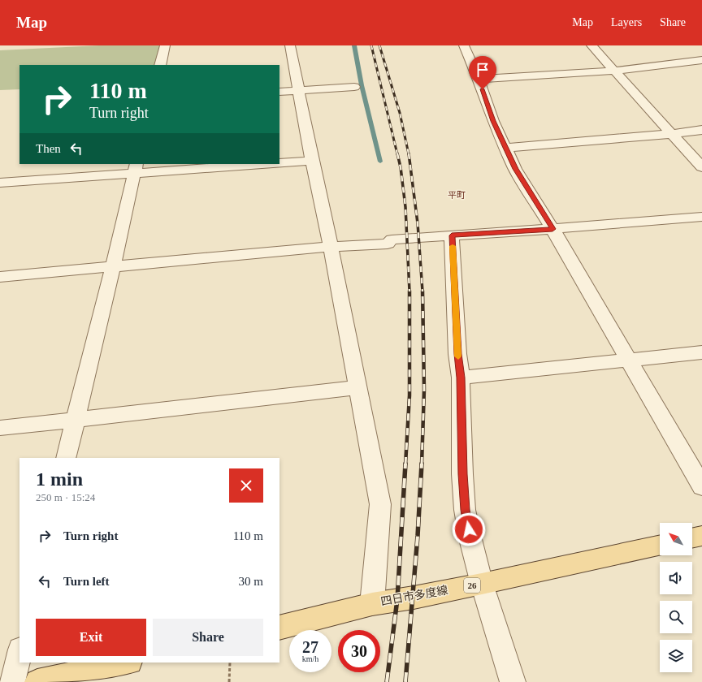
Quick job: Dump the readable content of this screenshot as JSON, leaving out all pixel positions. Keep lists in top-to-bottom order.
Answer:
{
  "streets": {
    "main road": ["26", "四日市多度線"]
  },
  "districts": ["平町"],
  "north": "top left",
  "page": {
    "header": "Map",
    "nav": ["Map", "Layers", "Share"],
    "turn": ["110 m", "Turn right"],
    "then": "Then",
    "heading": ["1 min", "250 m · 15:24"],
    "list": [
      {
        "name": "Turn right",
        "value": "110 m"
      },
      {
        "name": "Turn left",
        "value": "30 m"
      }
    ],
    "buttons": ["Exit", "Share"],
    "speed": "27 km/h",
    "limit": "30"
  }
}
